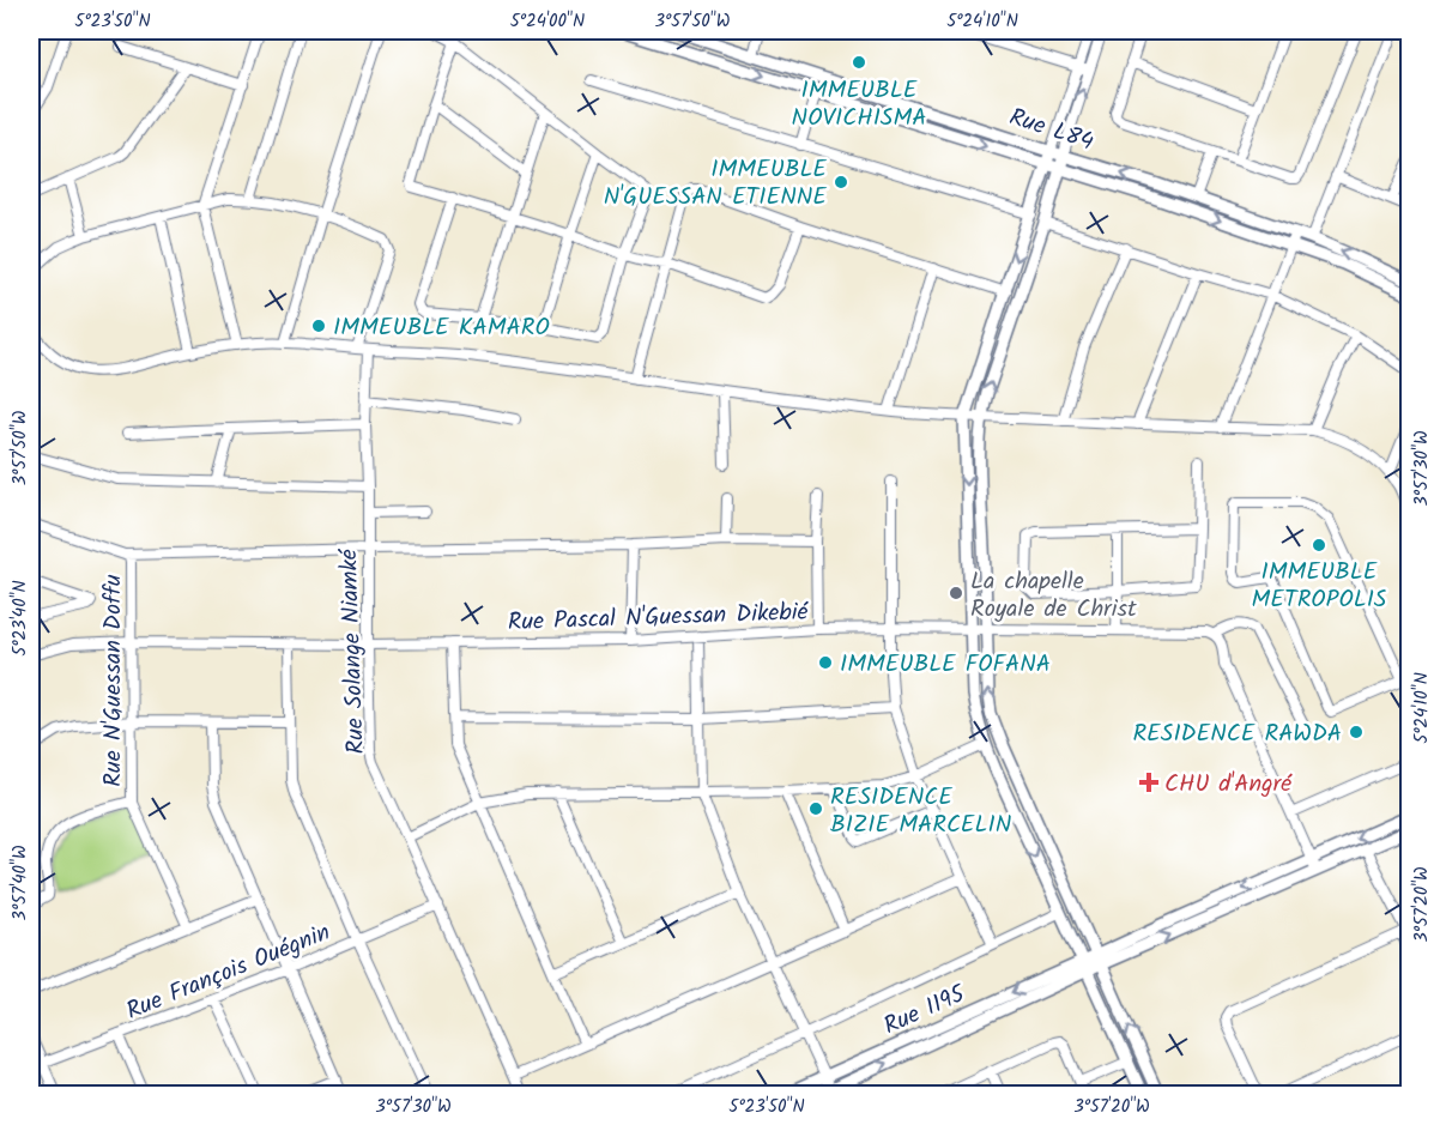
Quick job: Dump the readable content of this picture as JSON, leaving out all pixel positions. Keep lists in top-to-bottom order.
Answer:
{
  "streets": {
    "main road": ["Rue L84", "Rue I195"],
    "street": [
      "Rue Pascal N'Guessan Dikebié",
      "Rue Solange Niamké",
      "Rue N'Guessan Doffu",
      "Rue François Ouégnin"
    ]
  },
  "crossings": [
    ["Rue Pascal N'Guessan Dikebié", "Rue Solange Niamké"],
    ["Rue Pascal N'Guessan Dikebié", "Rue N'Guessan Doffu"],
    ["Rue Solange Niamké", "Rue François Ouégnin"]
  ],
  "places": {
    "other": [
      "IMMEUBLE NOVICHISMA",
      "IMMEUBLE N'GUESSAN ETIENNE",
      "IMMEUBLE KAMARO",
      "IMMEUBLE METROPOLIS",
      "La chapelle Royale de Christ",
      "IMMEUBLE FOFANA",
      "RESIDENCE RAWDA",
      "RESIDENCE BIZIE MARCELIN"
    ],
    "health": ["CHU d'Angré"]
  },
  "coordinates": [
    "5°23'50\"N",
    "5°24'00\"N",
    "3°57'50\"W",
    "5°24'10\"N",
    "3°57'30\"W",
    "5°23'40\"N",
    "3°57'40\"W",
    "3°57'20\"W"
  ]
}
